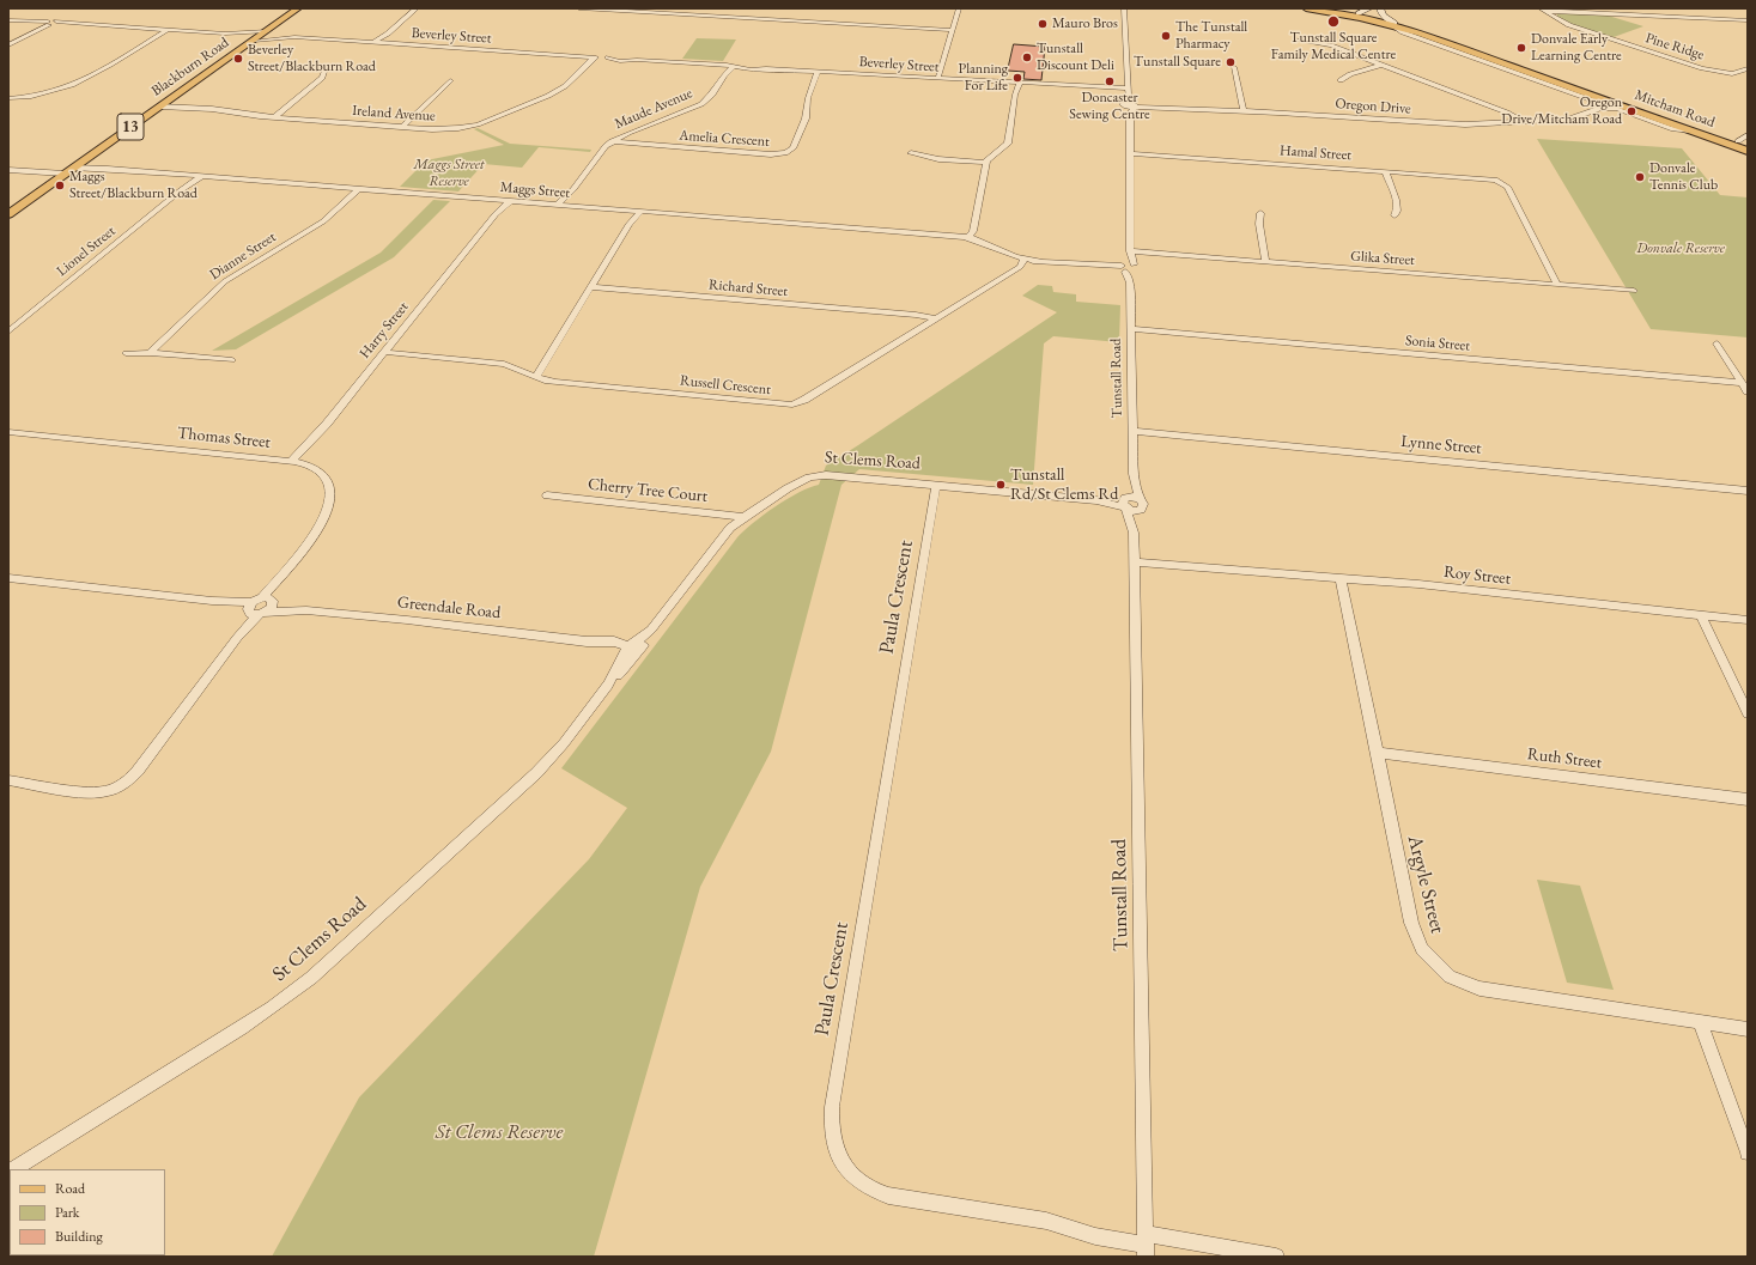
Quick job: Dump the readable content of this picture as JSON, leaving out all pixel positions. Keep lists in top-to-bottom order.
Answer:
{
  "streets": {
    "main road": ["Blackburn Road", "Mitcham Road", "13"],
    "street": [
      "Beverley Street",
      "Pine Ridge",
      "Oregon Drive",
      "Maude Avenue",
      "Ireland Avenue",
      "Amelia Crescent",
      "Hamal Street",
      "Maggs Street",
      "Lionel Street",
      "Dianne Street",
      "Glika Street",
      "Richard Street",
      "Harry Street",
      "Sonia Street",
      "Tunstall Road",
      "Russell Crescent",
      "Thomas Street",
      "Lynne Street",
      "St Clems Road",
      "Cherry Tree Court",
      "Roy Street",
      "Paula Crescent",
      "Greendale Road",
      "Ruth Street",
      "Argyle Street"
    ]
  },
  "crossings": [
    ["Beverley Street", "Blackburn Road"],
    ["Beverley Street", "Maude Avenue"],
    ["Beverley Street", "Ireland Avenue"],
    ["Beverley Street", "Amelia Crescent"],
    ["Blackburn Road", "Ireland Avenue"],
    ["Blackburn Road", "Maggs Street"],
    ["Maude Avenue", "Amelia Crescent"],
    ["Maude Avenue", "Maggs Street"],
    ["Hamal Street", "Glika Street"],
    ["Maggs Street", "Lionel Street"],
    ["Maggs Street", "Dianne Street"],
    ["Maggs Street", "Harry Street"],
    ["Maggs Street", "Tunstall Road"],
    ["Maggs Street", "Russell Crescent"],
    ["Richard Street", "Russell Crescent"],
    ["Harry Street", "Russell Crescent"],
    ["Harry Street", "Thomas Street"],
    ["Sonia Street", "Tunstall Road"],
    ["Tunstall Road", "Lynne Street"],
    ["Tunstall Road", "St Clems Road"],
    ["Tunstall Road", "Roy Street"],
    ["Tunstall Road", "Paula Crescent"],
    ["Thomas Street", "Greendale Road"],
    ["St Clems Road", "Cherry Tree Court"],
    ["St Clems Road", "Paula Crescent"],
    ["St Clems Road", "Greendale Road"],
    ["Roy Street", "Argyle Street"],
    ["Ruth Street", "Argyle Street"]
  ],
  "parks": ["Maggs Street Reserve", "Donvale Reserve", "St Clems Reserve"],
  "places": [
    "Tunstall Square Family Medical Centre",
    "Mauro Bros",
    "The Tunstall Pharmacy",
    "Donvale Early Learning Centre",
    "Tunstall Discount Deli",
    "Beverley Street/Blackburn Road",
    "Tunstall Square",
    "Planning For Life",
    "Doncaster Sewing Centre",
    "Oregon Drive/Mitcham Road",
    "Donvale Tennis Club",
    "Maggs Street/Blackburn Road",
    "Tunstall Rd/St Clems Rd"
  ],
  "legend": ["Road", "Park", "Building"]
}
